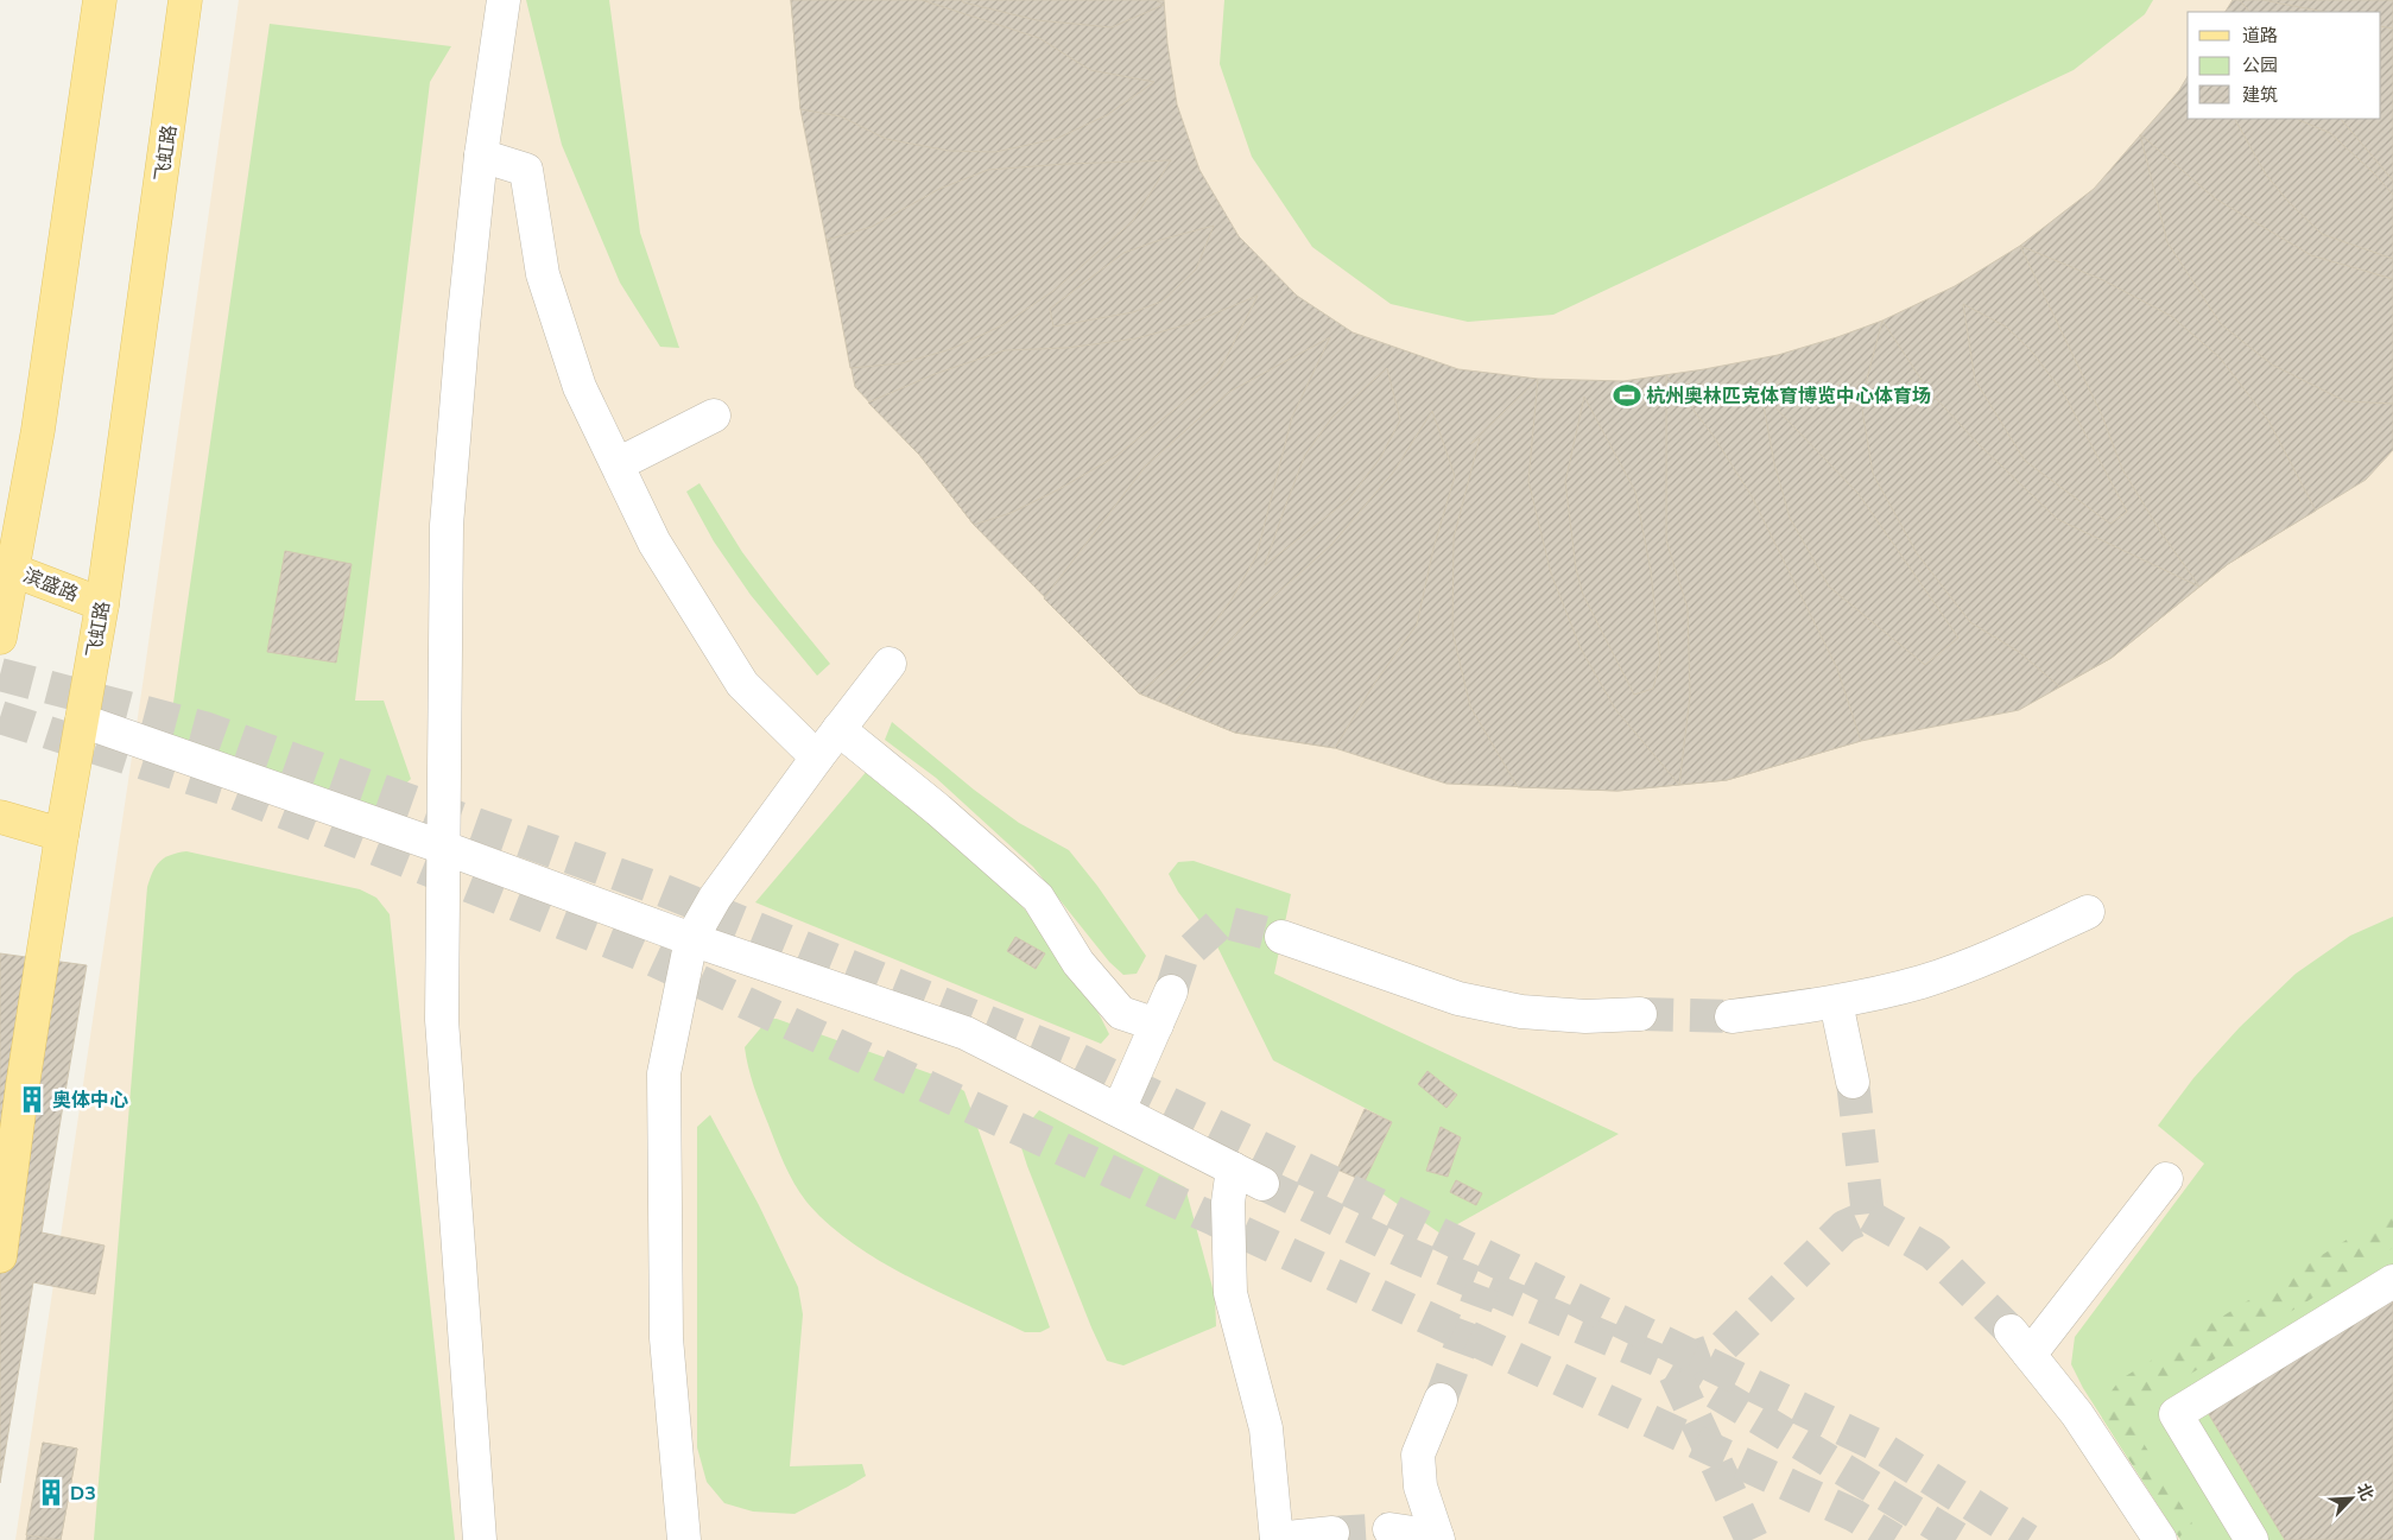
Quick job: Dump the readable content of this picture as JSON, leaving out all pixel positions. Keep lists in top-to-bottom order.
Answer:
{
  "streets": {
    "main road": ["飞虹路", "滨盛路"]
  },
  "crossings": [
    ["飞虹路", "滨盛路"]
  ],
  "places": {
    "sports": ["杭州奥林匹克体育博览中心体育场"],
    "building": ["奥体中心", "D3"]
  },
  "legend": ["道路", "公园", "建筑"],
  "north": "top right"
}
